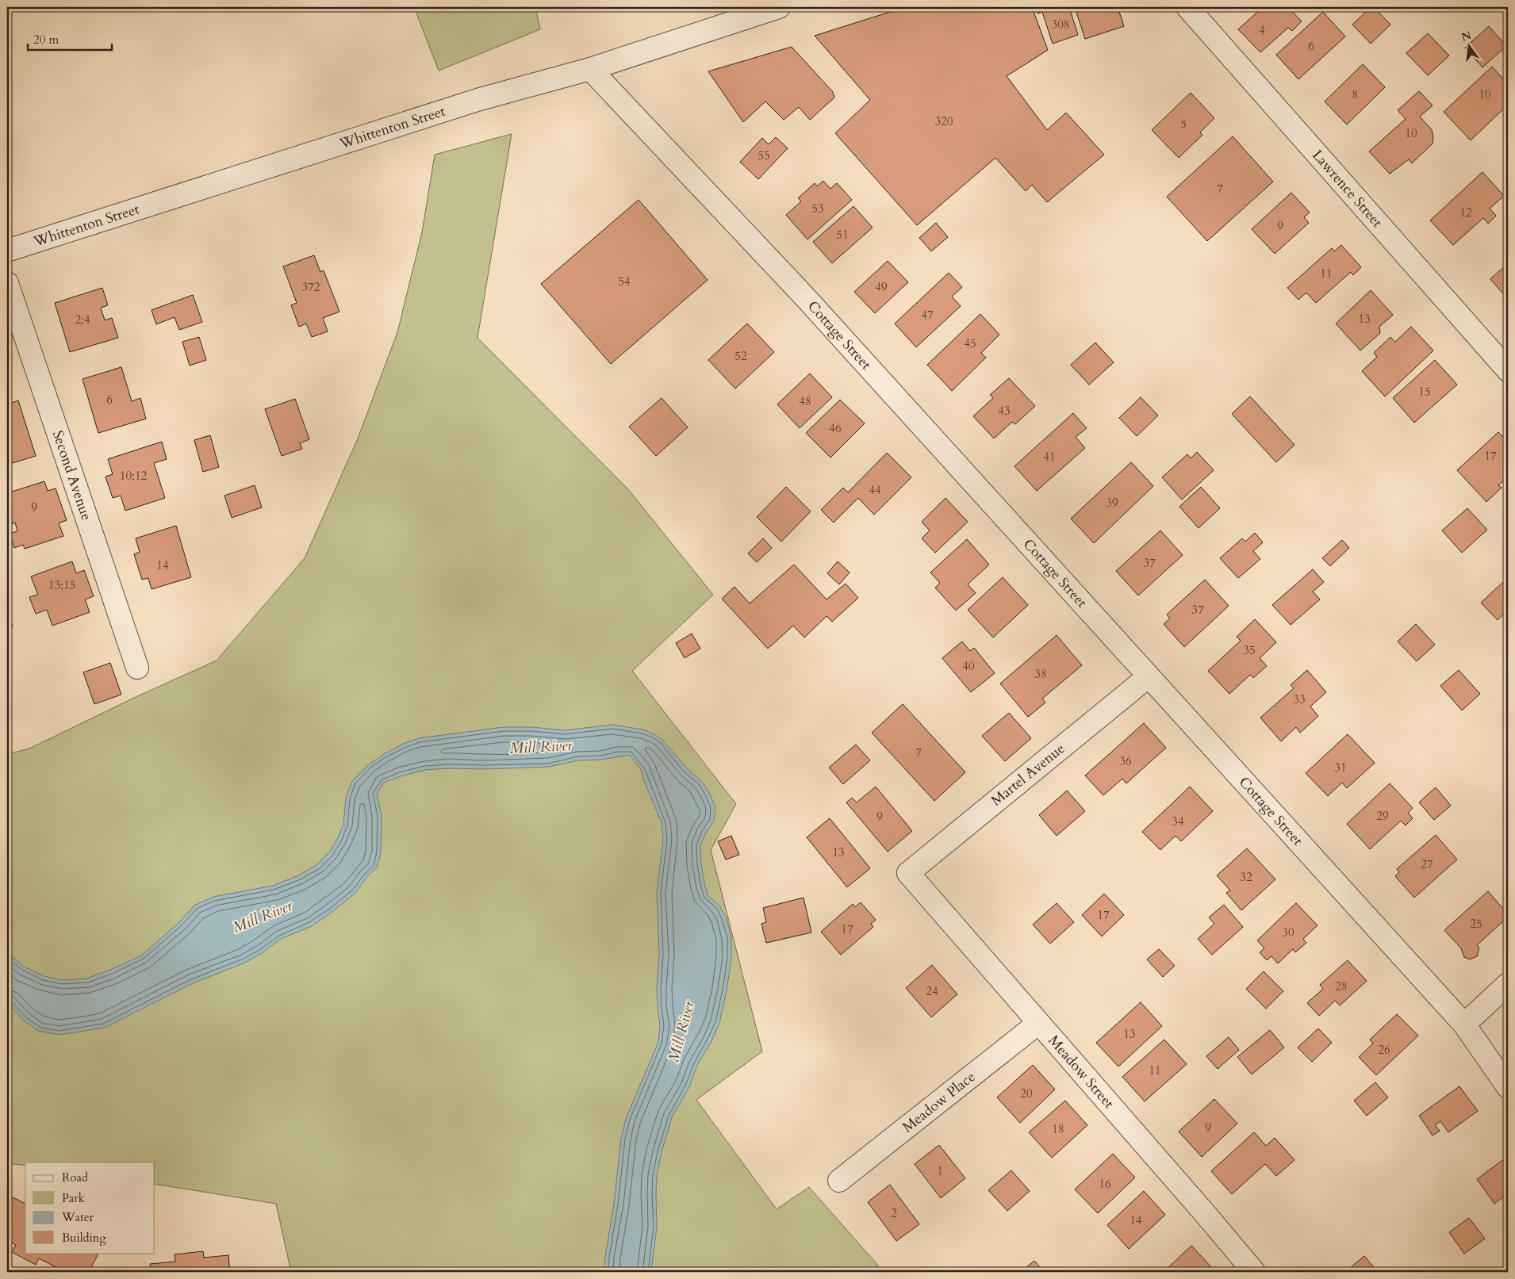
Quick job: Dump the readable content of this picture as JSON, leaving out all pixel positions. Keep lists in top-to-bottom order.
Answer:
{
  "streets": {
    "street": [
      "Whittenton Street",
      "Lawrence Street",
      "Cottage Street",
      "Second Avenue",
      "Martel Avenue",
      "Meadow Street",
      "Meadow Place"
    ]
  },
  "crossings": [
    ["Whittenton Street", "Cottage Street"],
    ["Cottage Street", "Martel Avenue"],
    ["Martel Avenue", "Meadow Street"],
    ["Meadow Street", "Meadow Place"]
  ],
  "water": ["Mill River"],
  "house_numbers": [
    "308",
    "4",
    "6",
    "8",
    "10",
    "320",
    "5",
    "10",
    "55",
    "7",
    "53",
    "12",
    "9",
    "51",
    "11",
    "54",
    "372",
    "49",
    "47",
    "13",
    "2;4",
    "45",
    "52",
    "15",
    "6",
    "48",
    "43",
    "46",
    "17",
    "41",
    "10;12",
    "44",
    "39",
    "9",
    "37",
    "14",
    "13;15",
    "37",
    "35",
    "40",
    "38",
    "33",
    "7",
    "36",
    "31",
    "29",
    "9",
    "34",
    "13",
    "27",
    "32",
    "17",
    "25",
    "17",
    "30",
    "28",
    "24",
    "13",
    "26",
    "11",
    "20",
    "9",
    "18",
    "1",
    "16",
    "2",
    "14"
  ],
  "legend": [
    "Road",
    "Park",
    "Water",
    "Building"
  ],
  "scale_bar": "20 m",
  "north": "top"
}
